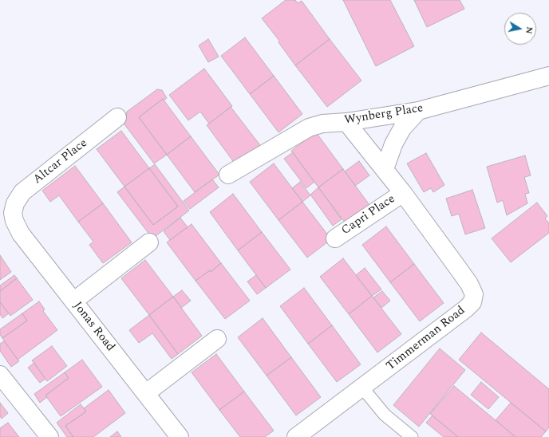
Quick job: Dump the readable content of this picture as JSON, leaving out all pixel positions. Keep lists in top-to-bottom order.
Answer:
{
  "streets": {
    "street": [
      "Wynberg Place",
      "Altcar Place",
      "Capri Place",
      "Jonas Road",
      "Timmerman Road"
    ]
  },
  "crossings": [
    ["Wynberg Place", "Timmerman Road"],
    ["Altcar Place", "Jonas Road"],
    ["Capri Place", "Timmerman Road"]
  ],
  "north": "right"
}
